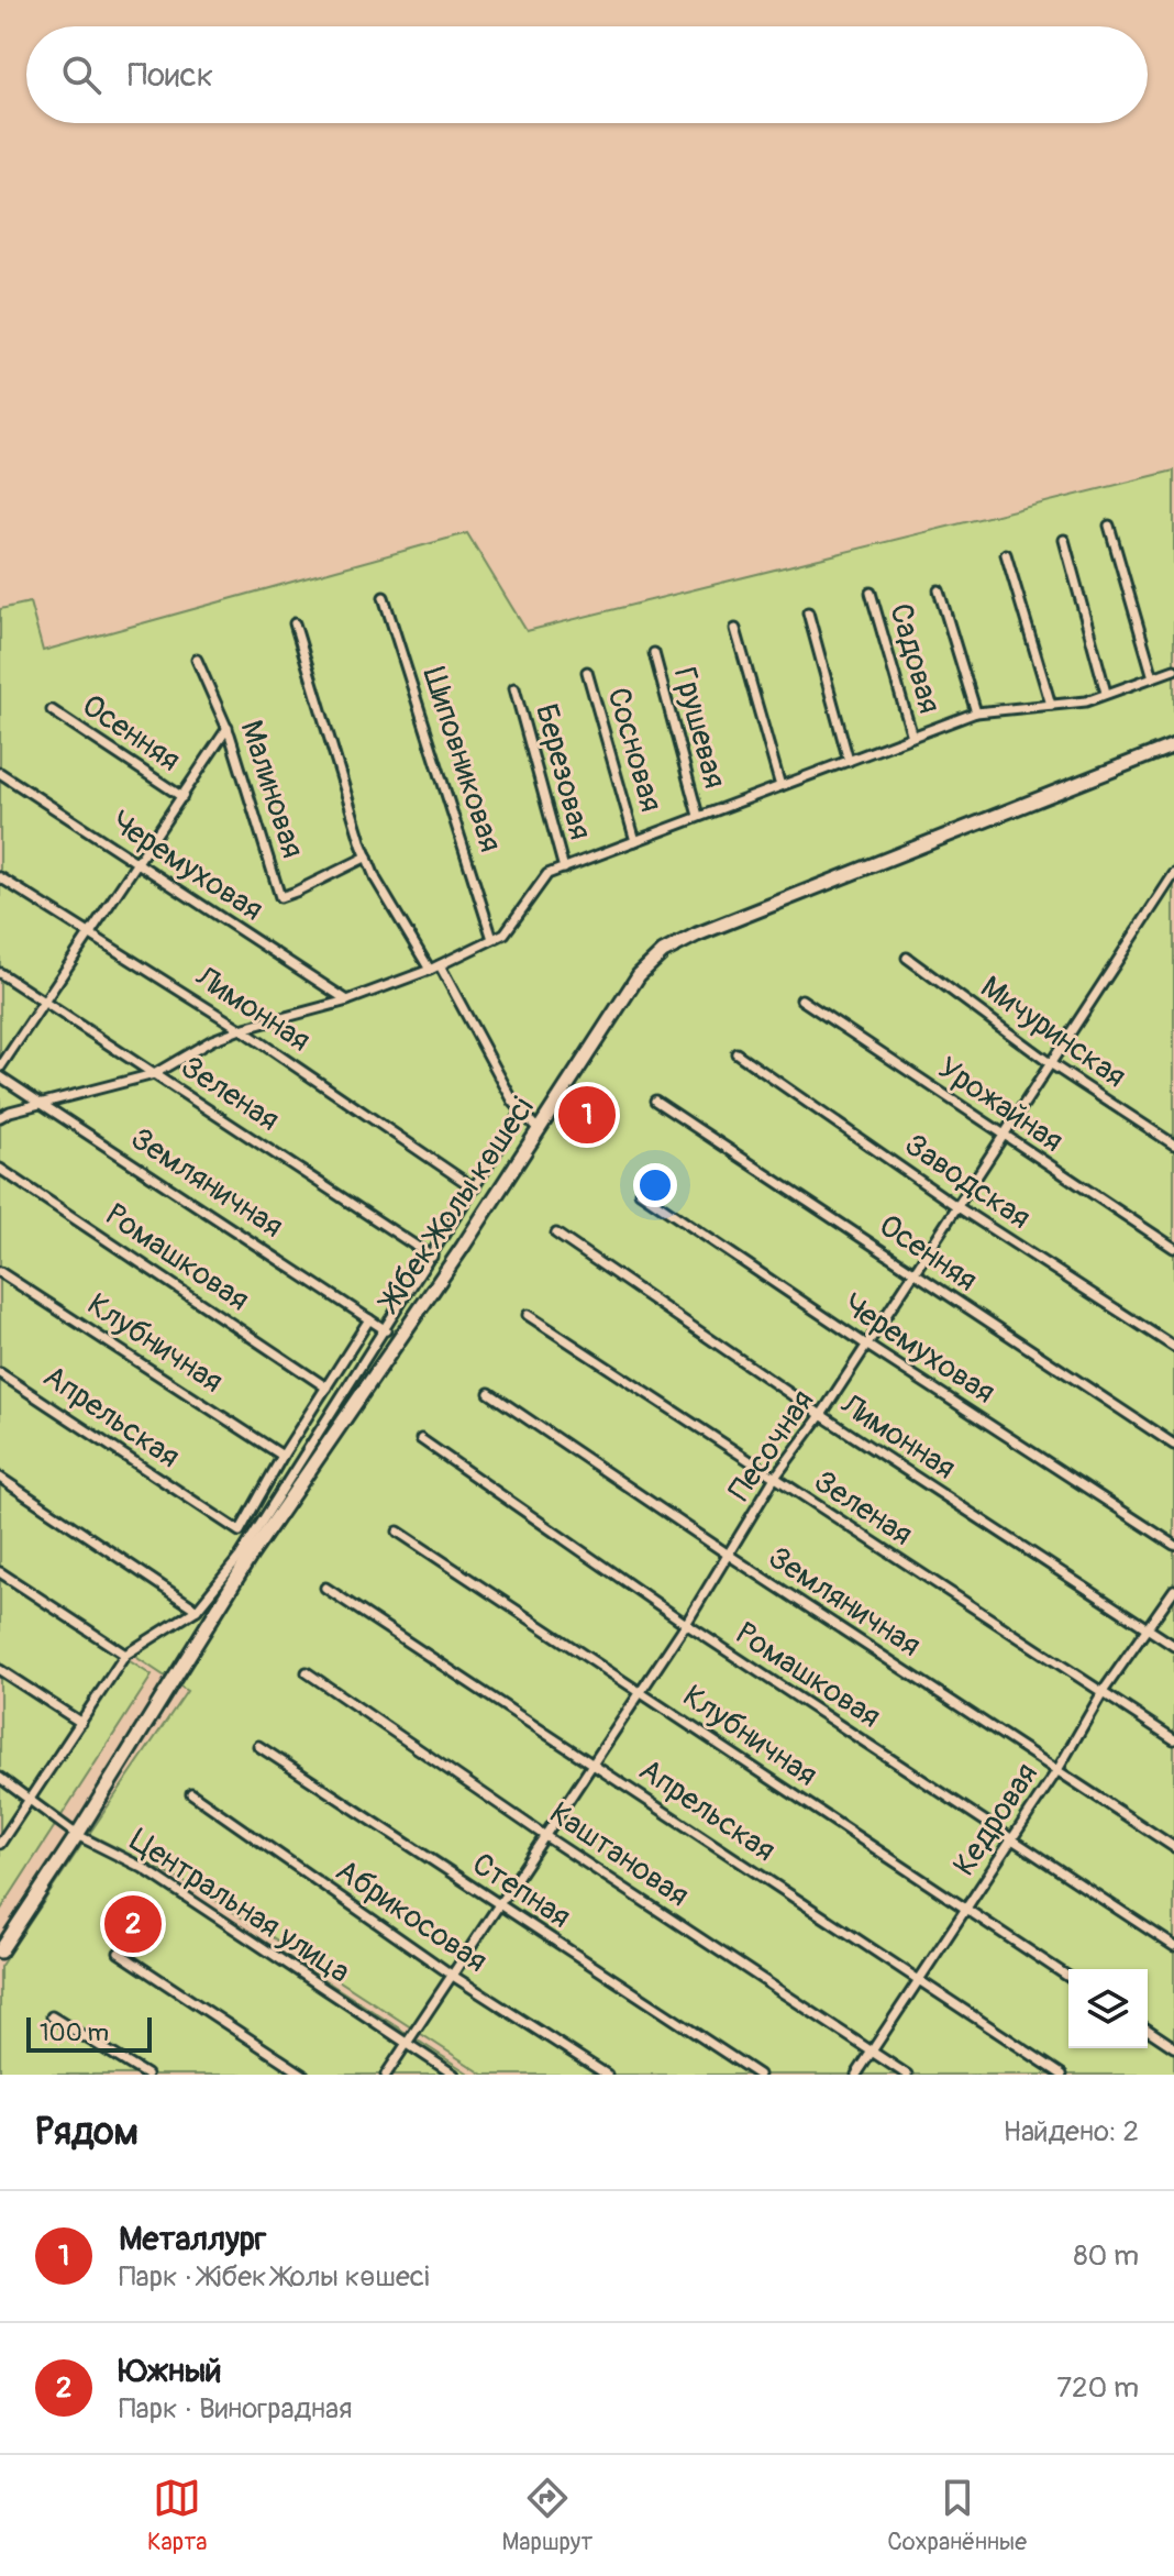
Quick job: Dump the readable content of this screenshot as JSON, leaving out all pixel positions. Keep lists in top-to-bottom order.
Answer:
{
  "streets": {
    "highway": ["Жібек Жолы көшесі"],
    "street": [
      "Садовая",
      "Грушевая",
      "Осенняя",
      "Сосновая",
      "Шиповниковая",
      "Березовая",
      "Малиновая",
      "Черемуховая",
      "Лимонная",
      "Мичуринская",
      "Зеленая",
      "Урожайная",
      "Заводская",
      "Земляничная",
      "Ромашковая",
      "Клубничная",
      "Апрельская",
      "Песочная",
      "Кедровая",
      "Каштановая",
      "Степная",
      "Центральная улица",
      "Абрикосовая"
    ]
  },
  "crossings": [
    ["Осенняя", "Песочная"],
    ["Черемуховая", "Песочная"],
    ["Лимонная", "Песочная"],
    ["Лимонная", "Кедровая"],
    ["Мичуринская", "Песочная"],
    ["Зеленая", "Песочная"],
    ["Зеленая", "Кедровая"],
    ["Урожайная", "Песочная"],
    ["Заводская", "Песочная"],
    ["Земляничная", "Песочная"],
    ["Земляничная", "Кедровая"],
    ["Жібек Жолы көшесі", "Центральная улица"],
    ["Ромашковая", "Песочная"],
    ["Ромашковая", "Кедровая"],
    ["Клубничная", "Апрельская"],
    ["Клубничная", "Песочная"],
    ["Клубничная", "Кедровая"],
    ["Апрельская", "Песочная"],
    ["Апрельская", "Кедровая"],
    ["Песочная", "Каштановая"],
    ["Песочная", "Степная"],
    ["Песочная", "Центральная улица"],
    ["Песочная", "Абрикосовая"],
    ["Кедровая", "Каштановая"]
  ],
  "scale_bar": "100 m",
  "page": {
    "search": "Поиск",
    "pins": ["1", "2"],
    "scale": "100 m",
    "heading": ["Рядом", "Найдено: 2"],
    "list": [
      {
        "mark": "1",
        "name": "Металлург",
        "note": "Парк · Жібек Жолы көшесі",
        "value": "80 m"
      },
      {
        "mark": "2",
        "name": "Южный",
        "note": "Парк · Виноградная",
        "value": "720 m"
      }
    ],
    "nav": ["Карта", "Маршрут", "Сохранённые"]
  }
}
